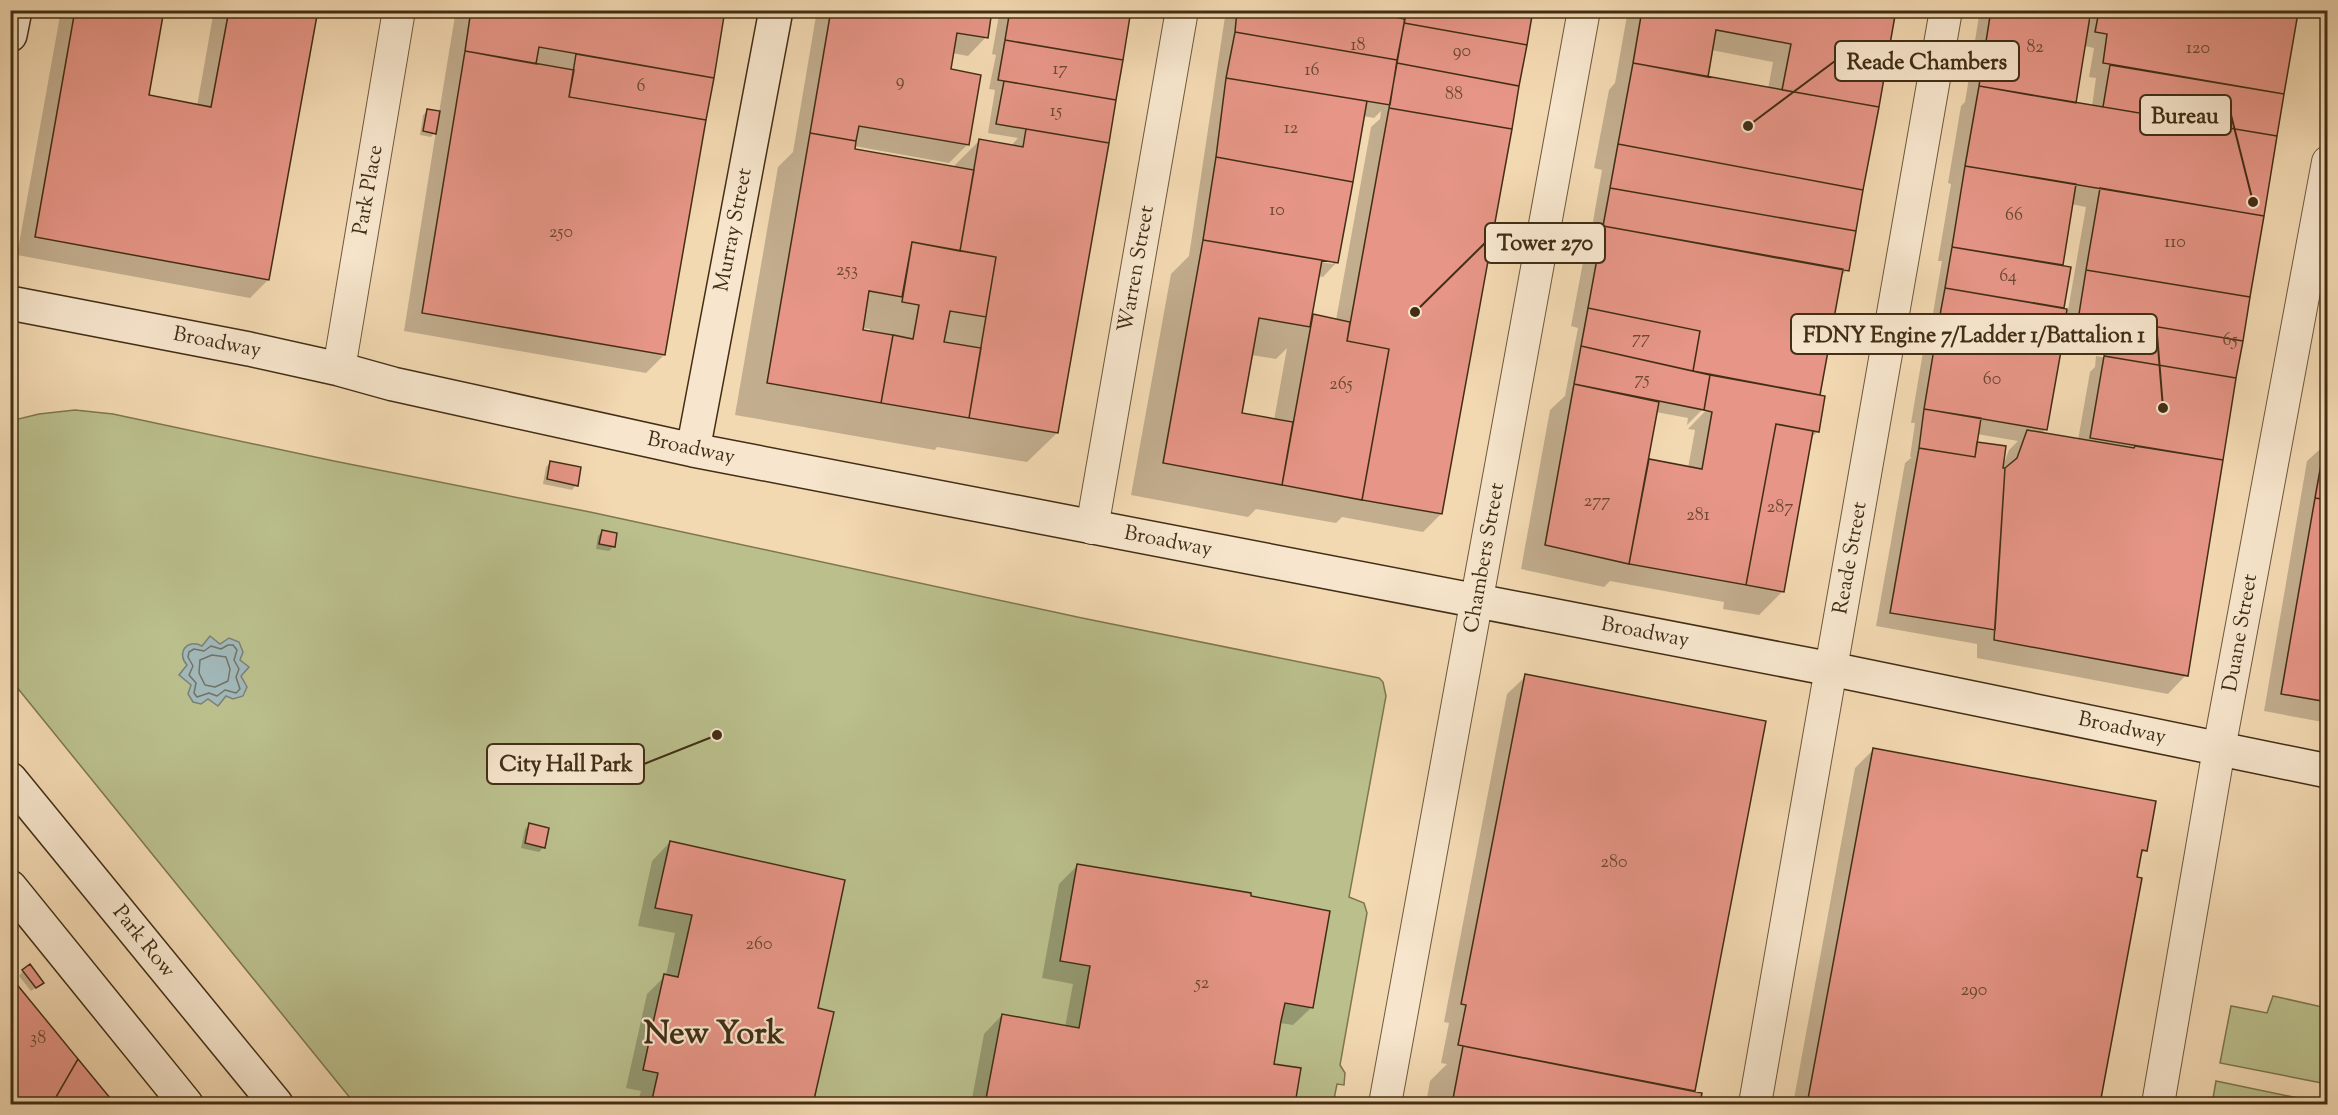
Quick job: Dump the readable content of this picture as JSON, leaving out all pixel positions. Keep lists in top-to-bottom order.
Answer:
{
  "streets": {
    "main road": ["Murray Street", "Broadway", "Park Row"],
    "street": [
      "Park Place",
      "Warren Street",
      "Chambers Street",
      "Reade Street",
      "Duane Street"
    ]
  },
  "crossings": [
    ["Park Place", "Broadway"],
    ["Murray Street", "Broadway"],
    ["Warren Street", "Broadway"],
    ["Broadway", "Chambers Street"],
    ["Broadway", "Reade Street"],
    ["Broadway", "Duane Street"]
  ],
  "districts": ["New York"],
  "places": [
    "Reade Chambers",
    "Bureau",
    "Tower 270",
    "FDNY Engine 7/Ladder 1/Battalion 1",
    "City Hall Park"
  ],
  "house_numbers": [
    "18",
    "82",
    "120",
    "90",
    "17",
    "16",
    "9",
    "6",
    "88",
    "15",
    "12",
    "10",
    "66",
    "250",
    "110",
    "253",
    "64",
    "77",
    "65",
    "75",
    "60",
    "265",
    "277",
    "287",
    "281",
    "280",
    "260",
    "52",
    "290",
    "38"
  ]
}
